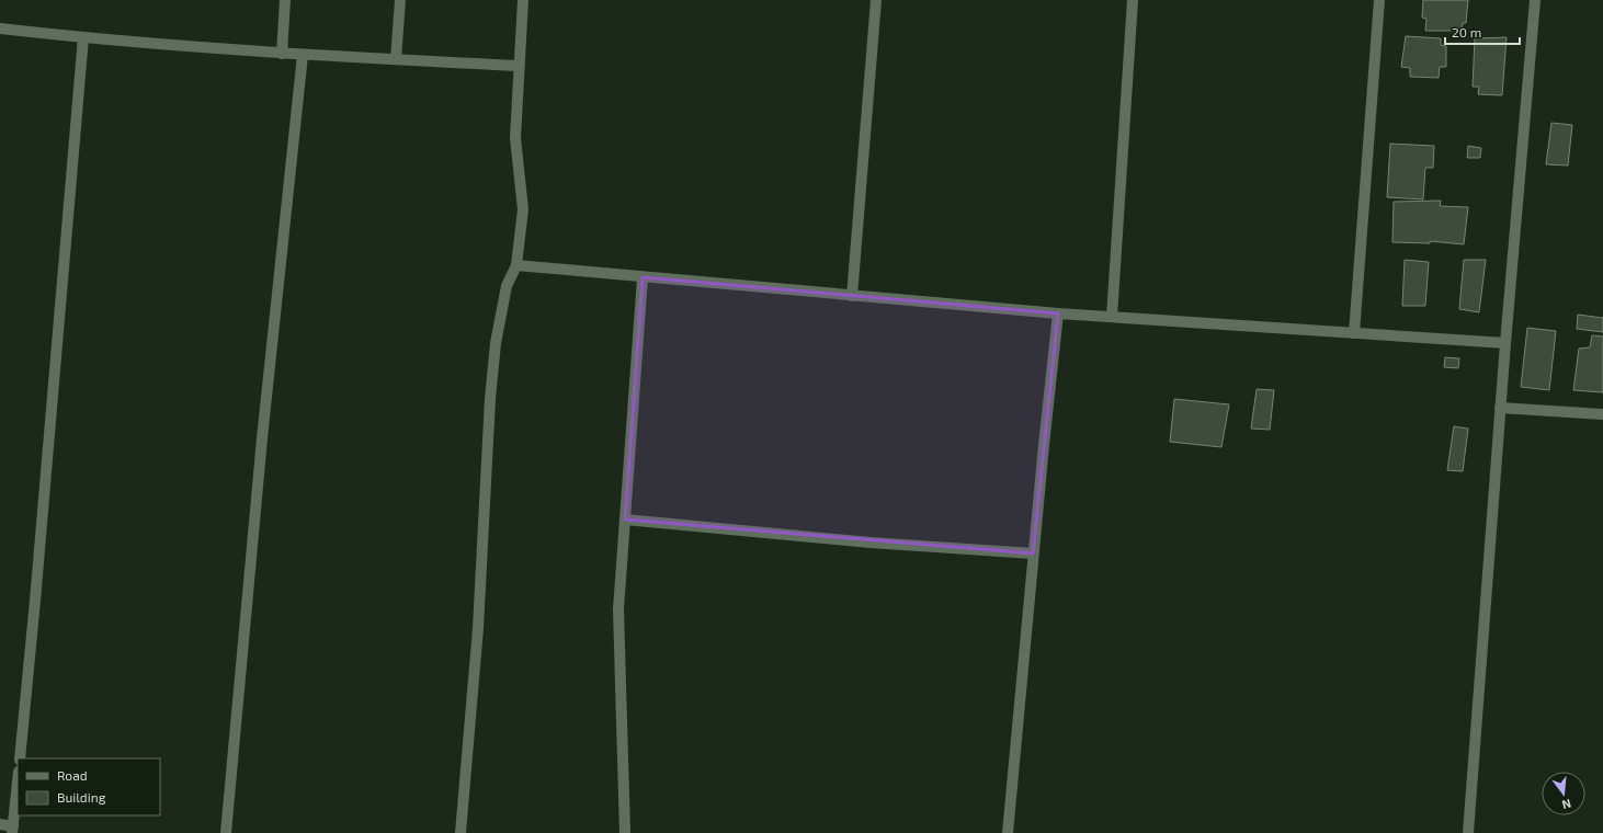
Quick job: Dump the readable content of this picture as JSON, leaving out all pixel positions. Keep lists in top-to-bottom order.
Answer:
{
  "legend": ["Road", "Building"],
  "scale_bar": "20 m",
  "north": "bottom"
}
